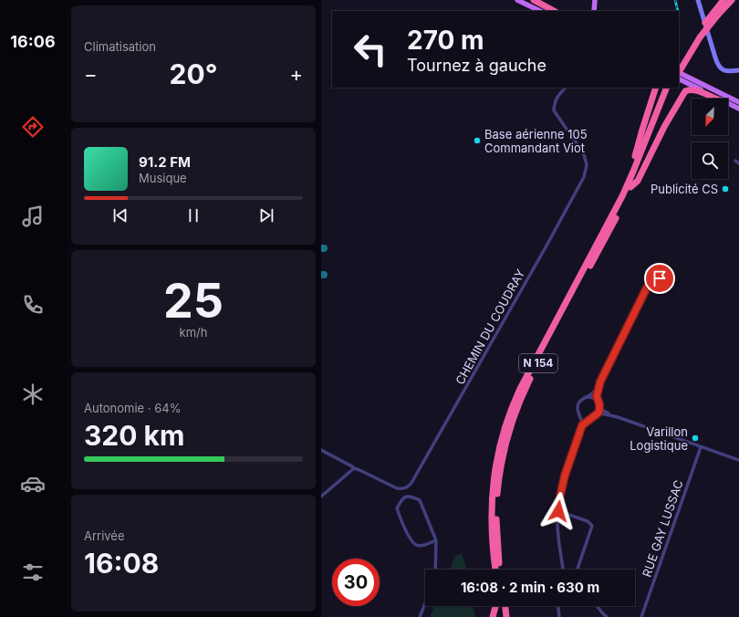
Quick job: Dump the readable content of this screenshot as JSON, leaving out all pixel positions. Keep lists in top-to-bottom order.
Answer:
{
  "streets": {
    "highway": ["N 154"],
    "street": ["CHEMIN DU COUDRAY", "RUE GAY LUSSAC"]
  },
  "places": ["Base aérienne 105 Commandant Viot", "Publicité CS", "Varillon Logistique"],
  "north": "bottom left",
  "page": {
    "tabs": "16:06",
    "tile": [
      "Climatisation",
      ["25", "km/h"],
      ["Autonomie · 64%", "320 km"],
      ["Arrivée", "16:08"]
    ],
    "turn": ["270 m", "Tournez à gauche"],
    "heat": ["−", "20°", "+"],
    "song": ["91.2 FM", "Musique"],
    "limit": "30",
    "trip": "16:08 · 2 min · 630 m"
  }
}
